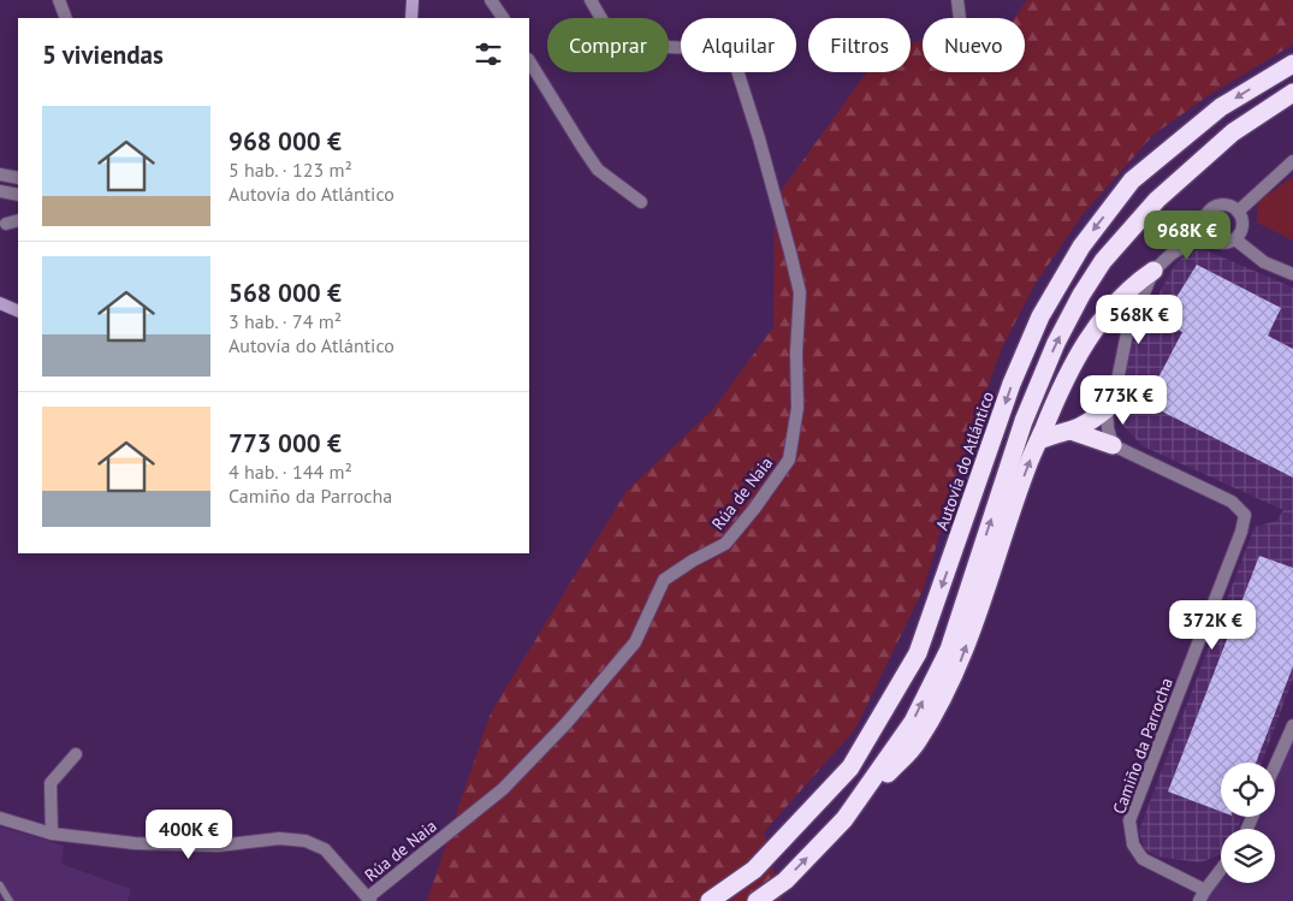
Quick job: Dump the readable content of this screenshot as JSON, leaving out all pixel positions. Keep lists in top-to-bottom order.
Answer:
{
  "streets": {
    "highway": ["Autovía do Atlántico"],
    "street": ["Rúa de Naia", "Camiño da Parrocha"]
  },
  "page": {
    "chip": [
      "Comprar",
      "Alquilar",
      "Filtros",
      "Nuevo"
    ],
    "heading": "5 viviendas",
    "list": [
      {
        "name": "968 000 €",
        "note": "5 hab. · 123 m² · Autovía do Atlántico"
      },
      {
        "name": "568 000 €",
        "note": "3 hab. · 74 m² · Autovía do Atlántico"
      },
      {
        "name": "773 000 €",
        "note": "4 hab. · 144 m² · Camiño da Parrocha"
      }
    ],
    "price": [
      "968K €",
      "568K €",
      "773K €",
      "372K €",
      "400K €"
    ]
  }
}
